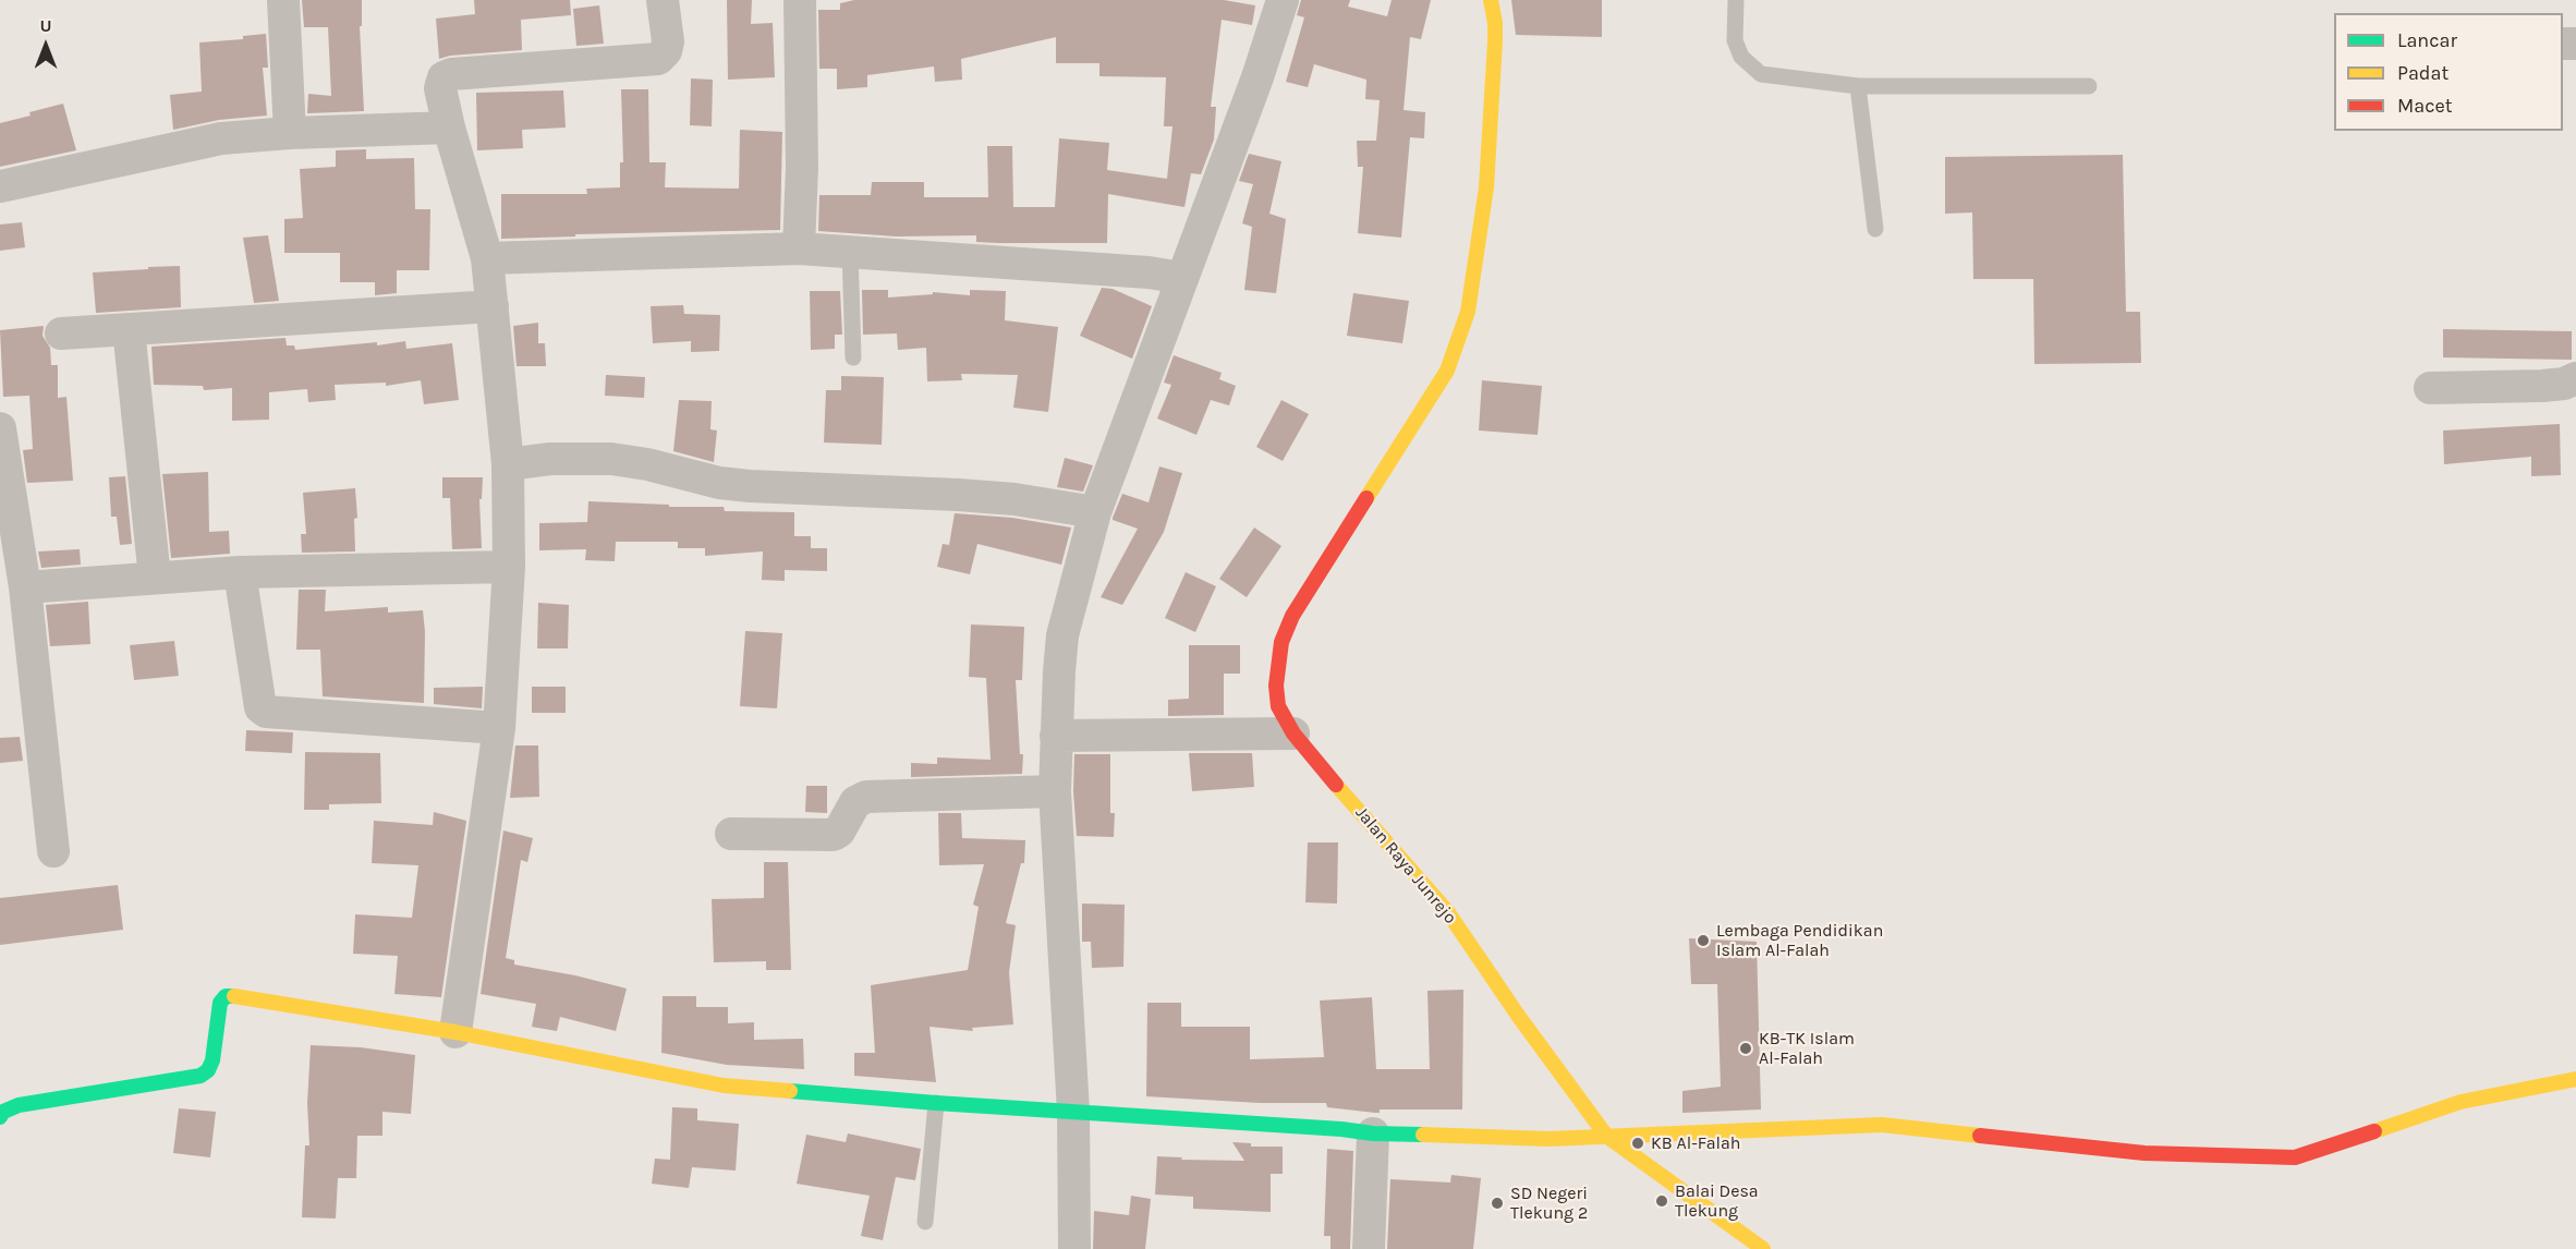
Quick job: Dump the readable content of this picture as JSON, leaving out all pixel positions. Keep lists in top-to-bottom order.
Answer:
{
  "streets": {
    "street": ["Jalan Raya Junrejo"]
  },
  "places": [
    "Lembaga Pendidikan Islam Al-Falah",
    "KB-TK Islam Al-Falah",
    "KB Al-Falah",
    "Balai Desa Tlekung",
    "SD Negeri Tlekung 2"
  ],
  "legend": ["Lancar", "Padat", "Macet"],
  "north": "top"
}
